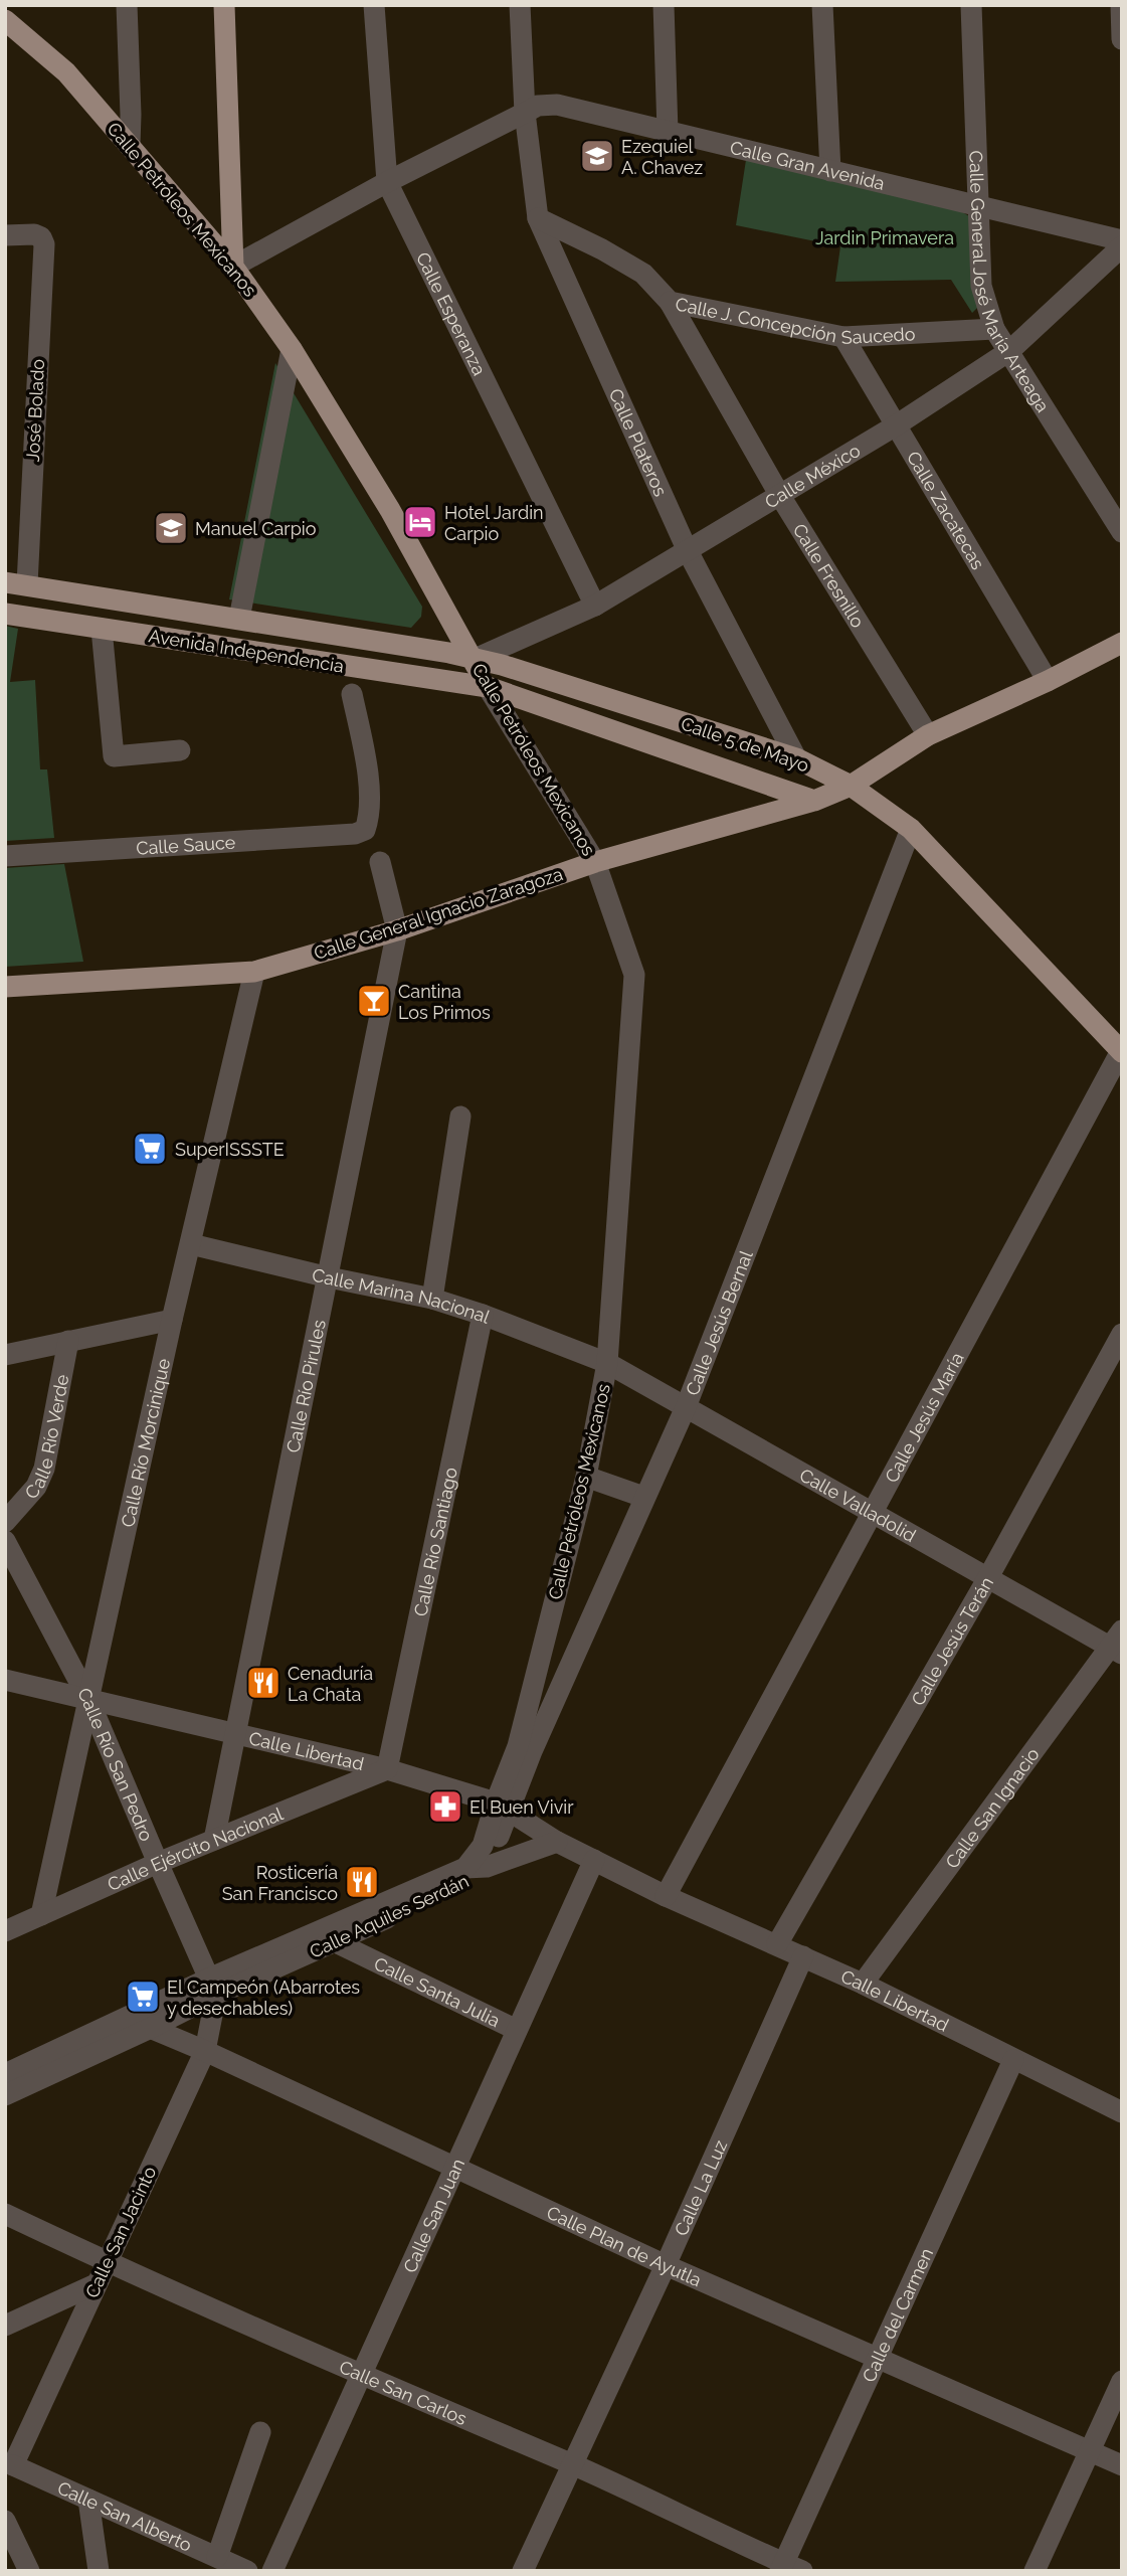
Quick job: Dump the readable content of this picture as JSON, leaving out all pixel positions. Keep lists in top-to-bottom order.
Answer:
{
  "streets": {
    "main road": [
      "Calle Petróleos Mexicanos",
      "Avenida Independencia",
      "Calle 5 de Mayo",
      "Calle General Ignacio Zaragoza"
    ],
    "street": [
      "Calle Gran Avenida",
      "Calle General José María Arteaga",
      "Calle Esperanza",
      "Calle J. Concepción Saucedo",
      "José Bolado",
      "Calle Plateros",
      "Calle México",
      "Calle Zacatecas",
      "Calle Fresnillo",
      "Calle Sauce",
      "Calle Marina Nacional",
      "Calle Jesús Bernal",
      "Calle Río Pirules",
      "Calle Jesús María",
      "Calle Río Verde",
      "Calle Río Morcinique",
      "Calle Valladolid",
      "Calle Río Santiago",
      "Calle Jesús Terán",
      "Calle Libertad",
      "Calle Río San Pedro",
      "Calle San Ignacio",
      "Calle Ejército Nacional",
      "Calle Aquiles Serdán",
      "Calle Santa Julia",
      "Calle La Luz",
      "Calle San Juan",
      "Calle San Jacinto",
      "Calle Plan de Ayutla",
      "Calle del Carmen",
      "Calle San Carlos",
      "Calle San Alberto"
    ]
  },
  "crossings": [
    ["Calle Gran Avenida", "Calle Petróleos Mexicanos"],
    ["Calle Gran Avenida", "Calle General José María Arteaga"],
    ["Calle Gran Avenida", "Calle Esperanza"],
    ["Calle Gran Avenida", "Calle Plateros"],
    ["Calle Gran Avenida", "Calle México"],
    ["Calle Petróleos Mexicanos", "Calle México"],
    ["Calle Petróleos Mexicanos", "Avenida Independencia"],
    ["Calle Petróleos Mexicanos", "Calle 5 de Mayo"],
    ["Calle Petróleos Mexicanos", "Calle General Ignacio Zaragoza"],
    ["Calle Petróleos Mexicanos", "Calle Marina Nacional"],
    ["Calle Petróleos Mexicanos", "Calle Jesús Bernal"],
    ["Calle Petróleos Mexicanos", "Calle Valladolid"],
    ["Calle Petróleos Mexicanos", "Calle Libertad"],
    ["Calle Petróleos Mexicanos", "Calle Aquiles Serdán"],
    ["Calle General José María Arteaga", "Calle J. Concepción Saucedo"],
    ["Calle General José María Arteaga", "Calle México"],
    ["Calle Esperanza", "Calle México"],
    ["Calle J. Concepción Saucedo", "Calle Plateros"],
    ["Calle J. Concepción Saucedo", "Calle Zacatecas"],
    ["Calle J. Concepción Saucedo", "Calle Fresnillo"],
    ["José Bolado", "Avenida Independencia"],
    ["Calle Plateros", "Calle México"],
    ["Calle Plateros", "Calle 5 de Mayo"],
    ["Calle México", "Calle Zacatecas"],
    ["Calle México", "Calle Fresnillo"],
    ["Calle México", "Avenida Independencia"],
    ["Calle México", "Calle 5 de Mayo"],
    ["Calle Zacatecas", "Calle General Ignacio Zaragoza"],
    ["Calle Fresnillo", "Calle General Ignacio Zaragoza"],
    ["Avenida Independencia", "Calle 5 de Mayo"],
    ["Calle 5 de Mayo", "Calle General Ignacio Zaragoza"],
    ["Calle 5 de Mayo", "Calle Jesús Bernal"],
    ["Calle 5 de Mayo", "Calle Jesús María"],
    ["Calle General Ignacio Zaragoza", "Calle Río Pirules"],
    ["Calle General Ignacio Zaragoza", "Calle Río Morcinique"],
    ["Calle Marina Nacional", "Calle Río Pirules"],
    ["Calle Marina Nacional", "Calle Río Morcinique"],
    ["Calle Marina Nacional", "Calle Valladolid"],
    ["Calle Marina Nacional", "Calle Río Santiago"],
    ["Calle Jesús Bernal", "Calle Valladolid"],
    ["Calle Jesús Bernal", "Calle Libertad"],
    ["Calle Jesús Bernal", "Calle Aquiles Serdán"],
    ["Calle Río Pirules", "Calle Libertad"],
    ["Calle Río Pirules", "Calle Ejército Nacional"],
    ["Calle Jesús María", "Calle Valladolid"],
    ["Calle Jesús María", "Calle Libertad"],
    ["Calle Río Morcinique", "Calle Libertad"],
    ["Calle Río Morcinique", "Calle Río San Pedro"],
    ["Calle Río Morcinique", "Calle Ejército Nacional"],
    ["Calle Valladolid", "Calle Jesús Terán"],
    ["Calle Valladolid", "Calle San Ignacio"],
    ["Calle Río Santiago", "Calle Libertad"],
    ["Calle Río Santiago", "Calle Ejército Nacional"],
    ["Calle Jesús Terán", "Calle Libertad"],
    ["Calle Libertad", "Calle Río San Pedro"],
    ["Calle Libertad", "Calle San Ignacio"],
    ["Calle Libertad", "Calle Ejército Nacional"],
    ["Calle Libertad", "Calle Aquiles Serdán"],
    ["Calle Libertad", "Calle La Luz"],
    ["Calle Libertad", "Calle San Juan"],
    ["Calle Libertad", "Calle del Carmen"],
    ["Calle Río San Pedro", "Calle Ejército Nacional"],
    ["Calle Río San Pedro", "Calle Aquiles Serdán"],
    ["Calle Río San Pedro", "Calle San Jacinto"],
    ["Calle Aquiles Serdán", "Calle Santa Julia"],
    ["Calle Aquiles Serdán", "Calle San Jacinto"],
    ["Calle Aquiles Serdán", "Calle Plan de Ayutla"],
    ["Calle Santa Julia", "Calle San Juan"],
    ["Calle La Luz", "Calle Plan de Ayutla"],
    ["Calle La Luz", "Calle San Carlos"],
    ["Calle San Juan", "Calle Plan de Ayutla"],
    ["Calle San Juan", "Calle San Carlos"],
    ["Calle San Jacinto", "Calle Plan de Ayutla"],
    ["Calle San Jacinto", "Calle San Carlos"],
    ["Calle San Jacinto", "Calle San Alberto"],
    ["Calle Plan de Ayutla", "Calle del Carmen"],
    ["Calle del Carmen", "Calle San Carlos"]
  ],
  "parks": ["Jardin Primavera"],
  "places": {
    "school or university": ["Ezequiel A. Chavez", "Manuel Carpio"],
    "hotel": ["Hotel Jardin Carpio"],
    "bar": ["Cantina Los Primos"],
    "supermarket": ["SuperISSSTE", "El Campeón (Abarrotes y desechables)"],
    "restaurant": ["Cenaduría La Chata", "Rosticería San Francisco"],
    "pharmacy": ["El Buen Vivir"]
  }
}
